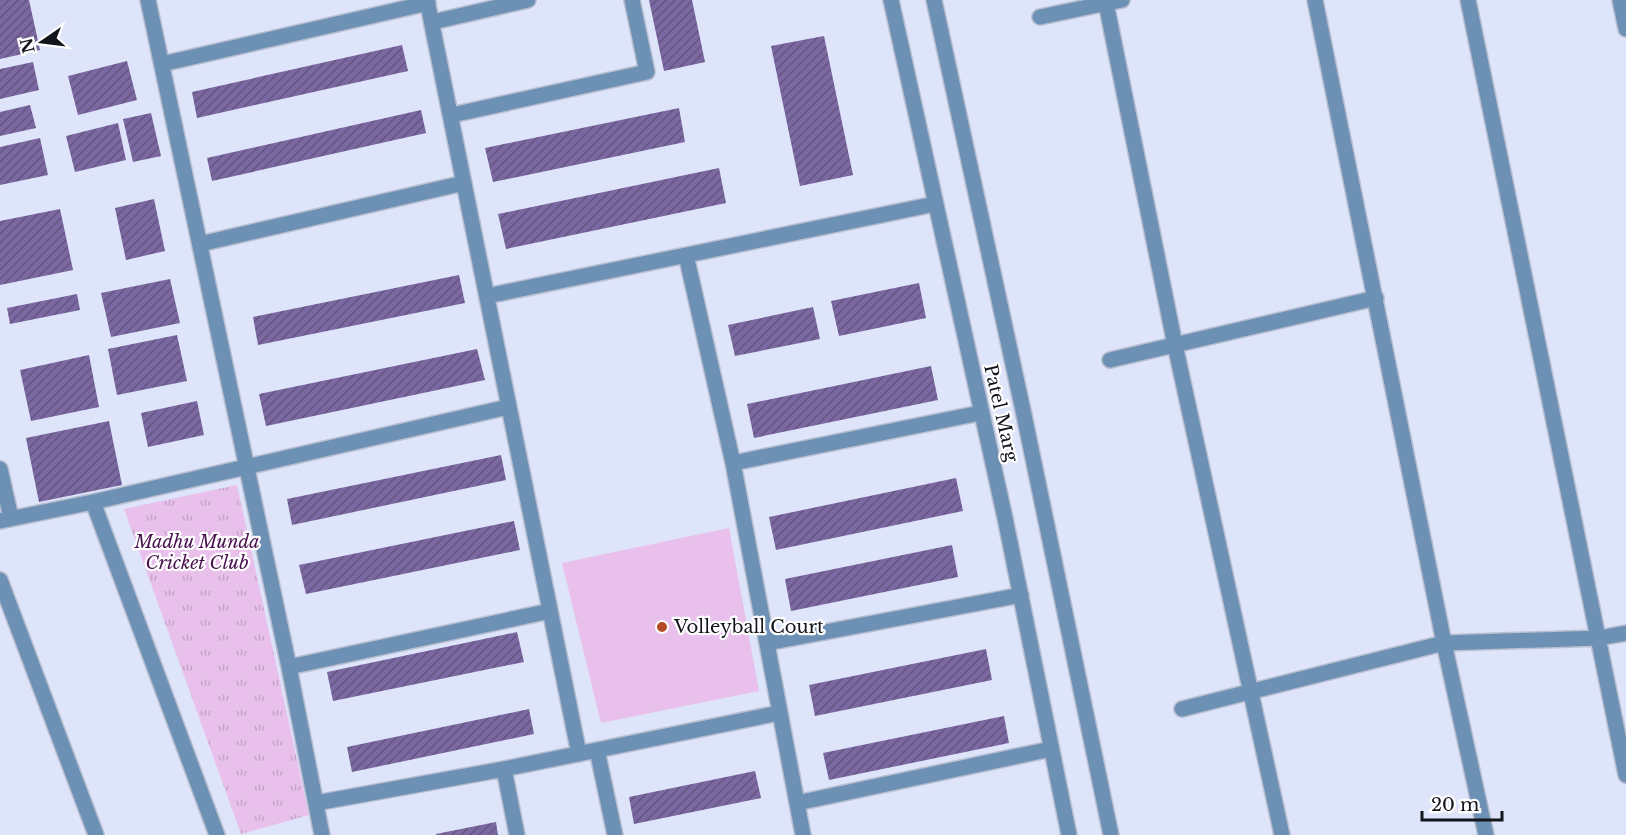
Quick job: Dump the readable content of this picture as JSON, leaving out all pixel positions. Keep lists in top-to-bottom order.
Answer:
{
  "streets": {
    "street": ["Patel Marg"]
  },
  "parks": ["Madhu Munda Cricket Club"],
  "places": ["Volleyball Court"],
  "scale_bar": "20 m",
  "north": "left"
}
